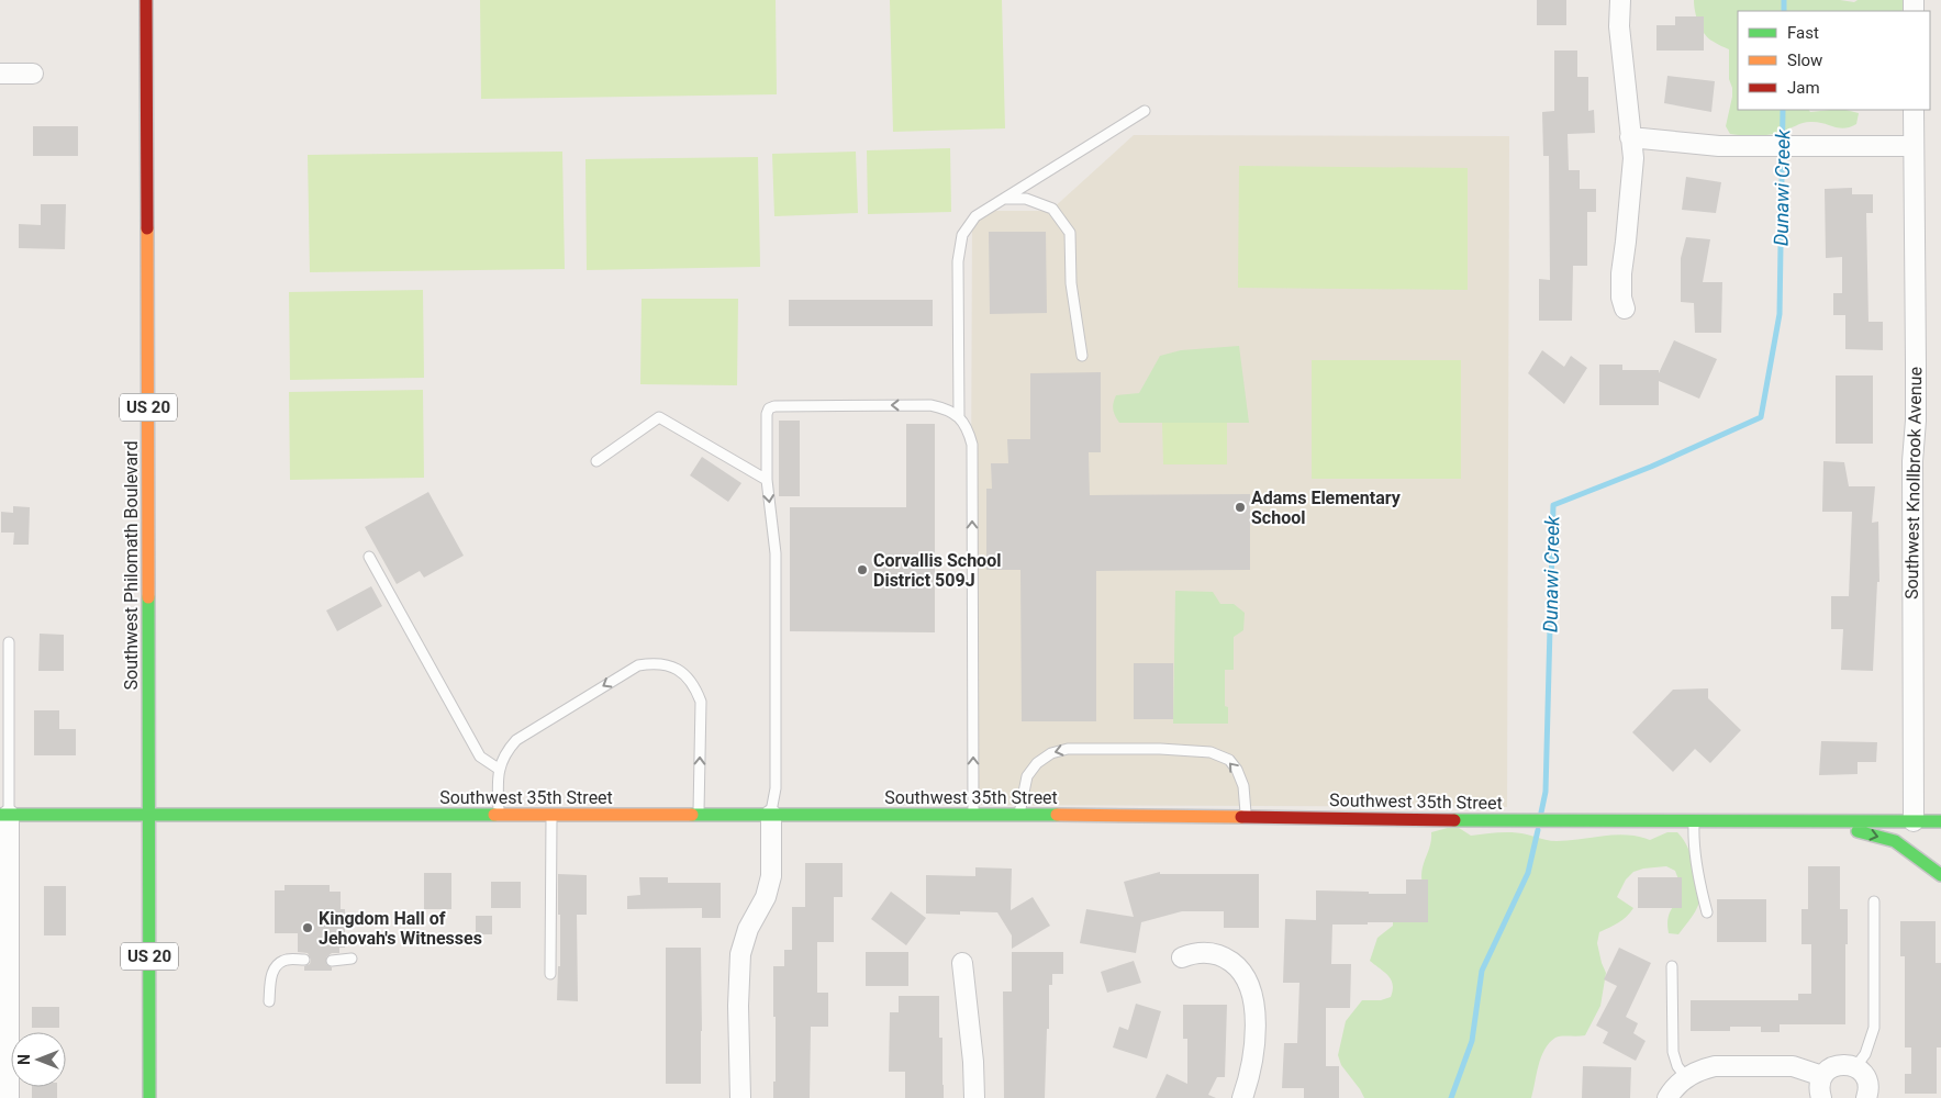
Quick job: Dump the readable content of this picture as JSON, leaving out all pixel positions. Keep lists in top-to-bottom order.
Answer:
{
  "streets": {
    "main road": ["US 20", "Southwest Philomath Boulevard", "Southwest 35th Street"],
    "street": ["Southwest Knollbrook Avenue"]
  },
  "crossings": [
    ["Southwest Knollbrook Avenue", "Southwest 35th Street"],
    ["Southwest Philomath Boulevard", "Southwest 35th Street"]
  ],
  "water": ["Dunawi Creek"],
  "places": ["Adams Elementary School", "Corvallis School District 509J", "Kingdom Hall of Jehovah's Witnesses"],
  "legend": ["Fast", "Slow", "Jam"],
  "north": "left"
}
